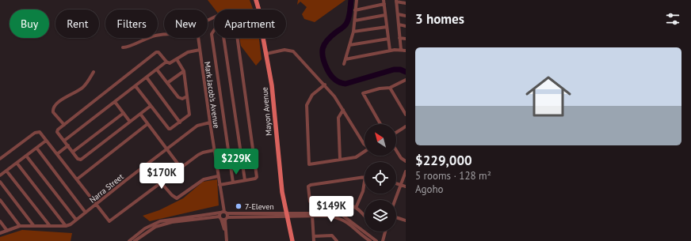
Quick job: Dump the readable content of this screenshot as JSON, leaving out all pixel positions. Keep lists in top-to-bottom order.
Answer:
{
  "streets": {
    "main road": ["Mayon Avenue"],
    "street": ["Mark Jacob's Avenue", "Narra Street"]
  },
  "crossings": [
    ["Mark Jacob's Avenue", "Narra Street"]
  ],
  "places": ["7-Eleven"],
  "north": "top left",
  "page": {
    "heading": "3 homes",
    "chip": [
      "Buy",
      "Rent",
      "Filters",
      "New",
      "Apartment"
    ],
    "list": [
      {
        "name": "$229,000",
        "note": "5 rooms · 128 m² · Agoho"
      }
    ],
    "price": ["$229K", "$170K", "$149K"]
  }
}
